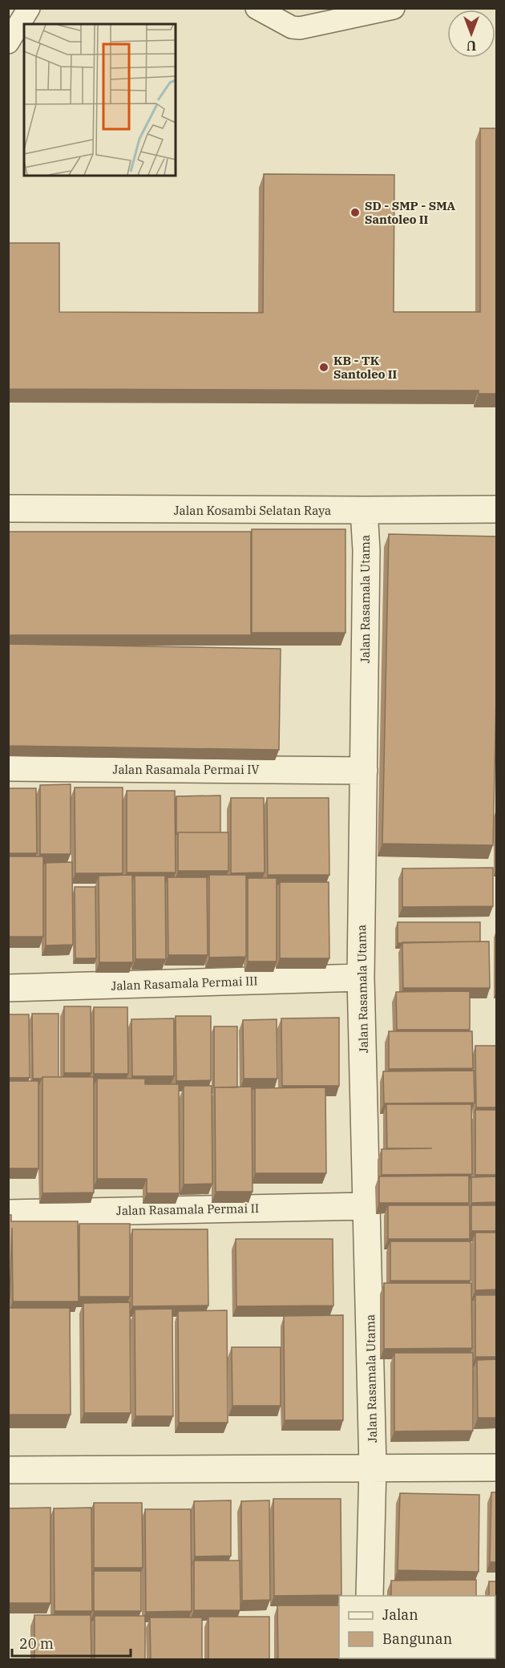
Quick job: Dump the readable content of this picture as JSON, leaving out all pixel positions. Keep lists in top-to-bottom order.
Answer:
{
  "streets": {
    "street": [
      "Jalan Kosambi Selatan Raya",
      "Jalan Rasamala Utama",
      "Jalan Rasamala Permai IV",
      "Jalan Rasamala Permai III",
      "Jalan Rasamala Permai II"
    ]
  },
  "crossings": [
    ["Jalan Kosambi Selatan Raya", "Jalan Rasamala Utama"],
    ["Jalan Rasamala Utama", "Jalan Rasamala Permai IV"],
    ["Jalan Rasamala Utama", "Jalan Rasamala Permai III"],
    ["Jalan Rasamala Utama", "Jalan Rasamala Permai II"]
  ],
  "places": ["SD - SMP - SMA Santoleo II", "KB - TK Santoleo II"],
  "legend": ["Jalan", "Bangunan"],
  "scale_bar": "20 m",
  "north": "bottom"
}
